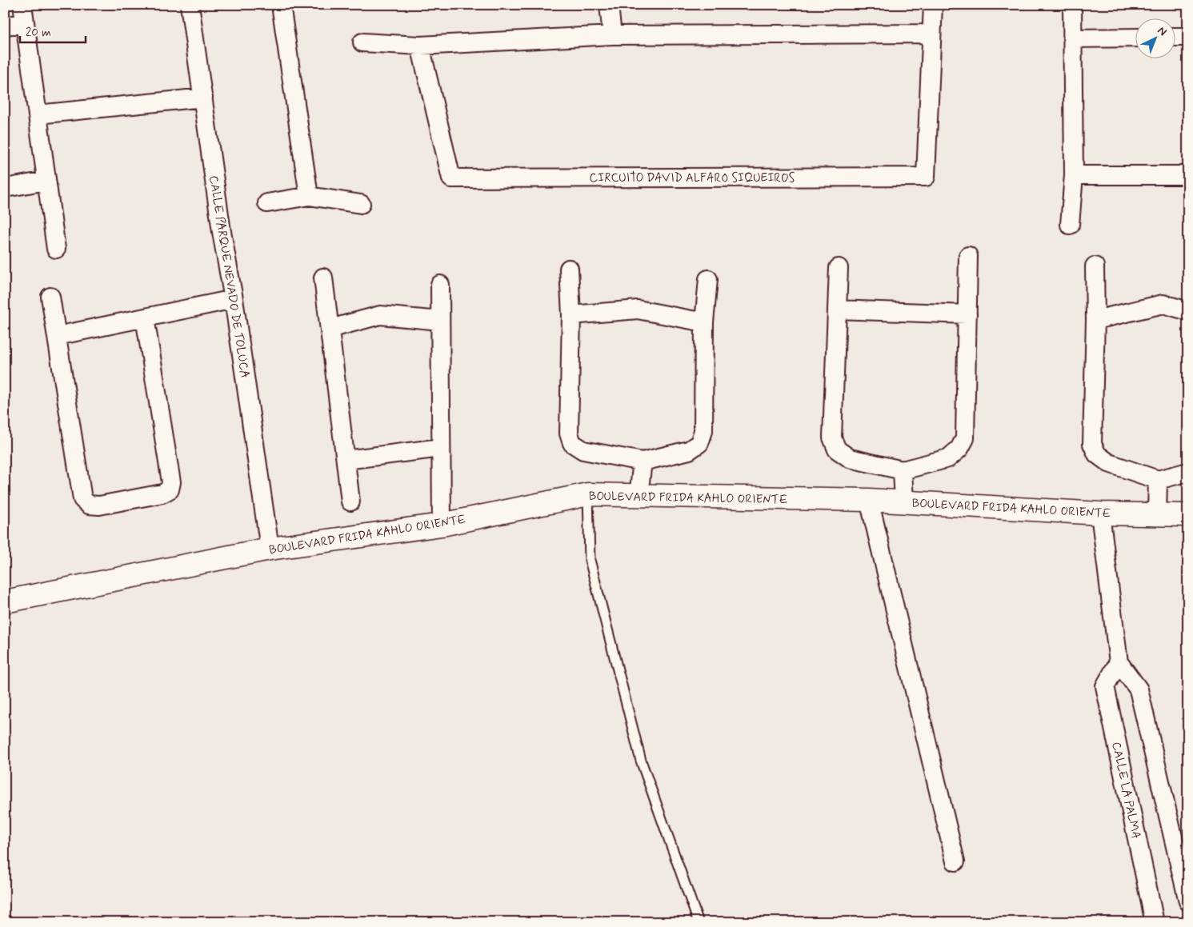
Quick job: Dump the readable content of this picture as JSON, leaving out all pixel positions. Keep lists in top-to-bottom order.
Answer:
{
  "streets": {
    "street": [
      "CIRCUITO DAVID ALFARO SIQUEIROS",
      "CALLE PARQUE NEVADO DE TOLUCA",
      "BOULEVARD FRIDA KAHLO ORIENTE",
      "CALLE LA PALMA"
    ]
  },
  "crossings": [
    ["CALLE PARQUE NEVADO DE TOLUCA", "BOULEVARD FRIDA KAHLO ORIENTE"]
  ],
  "scale_bar": "20 m",
  "north": "top right"
}
